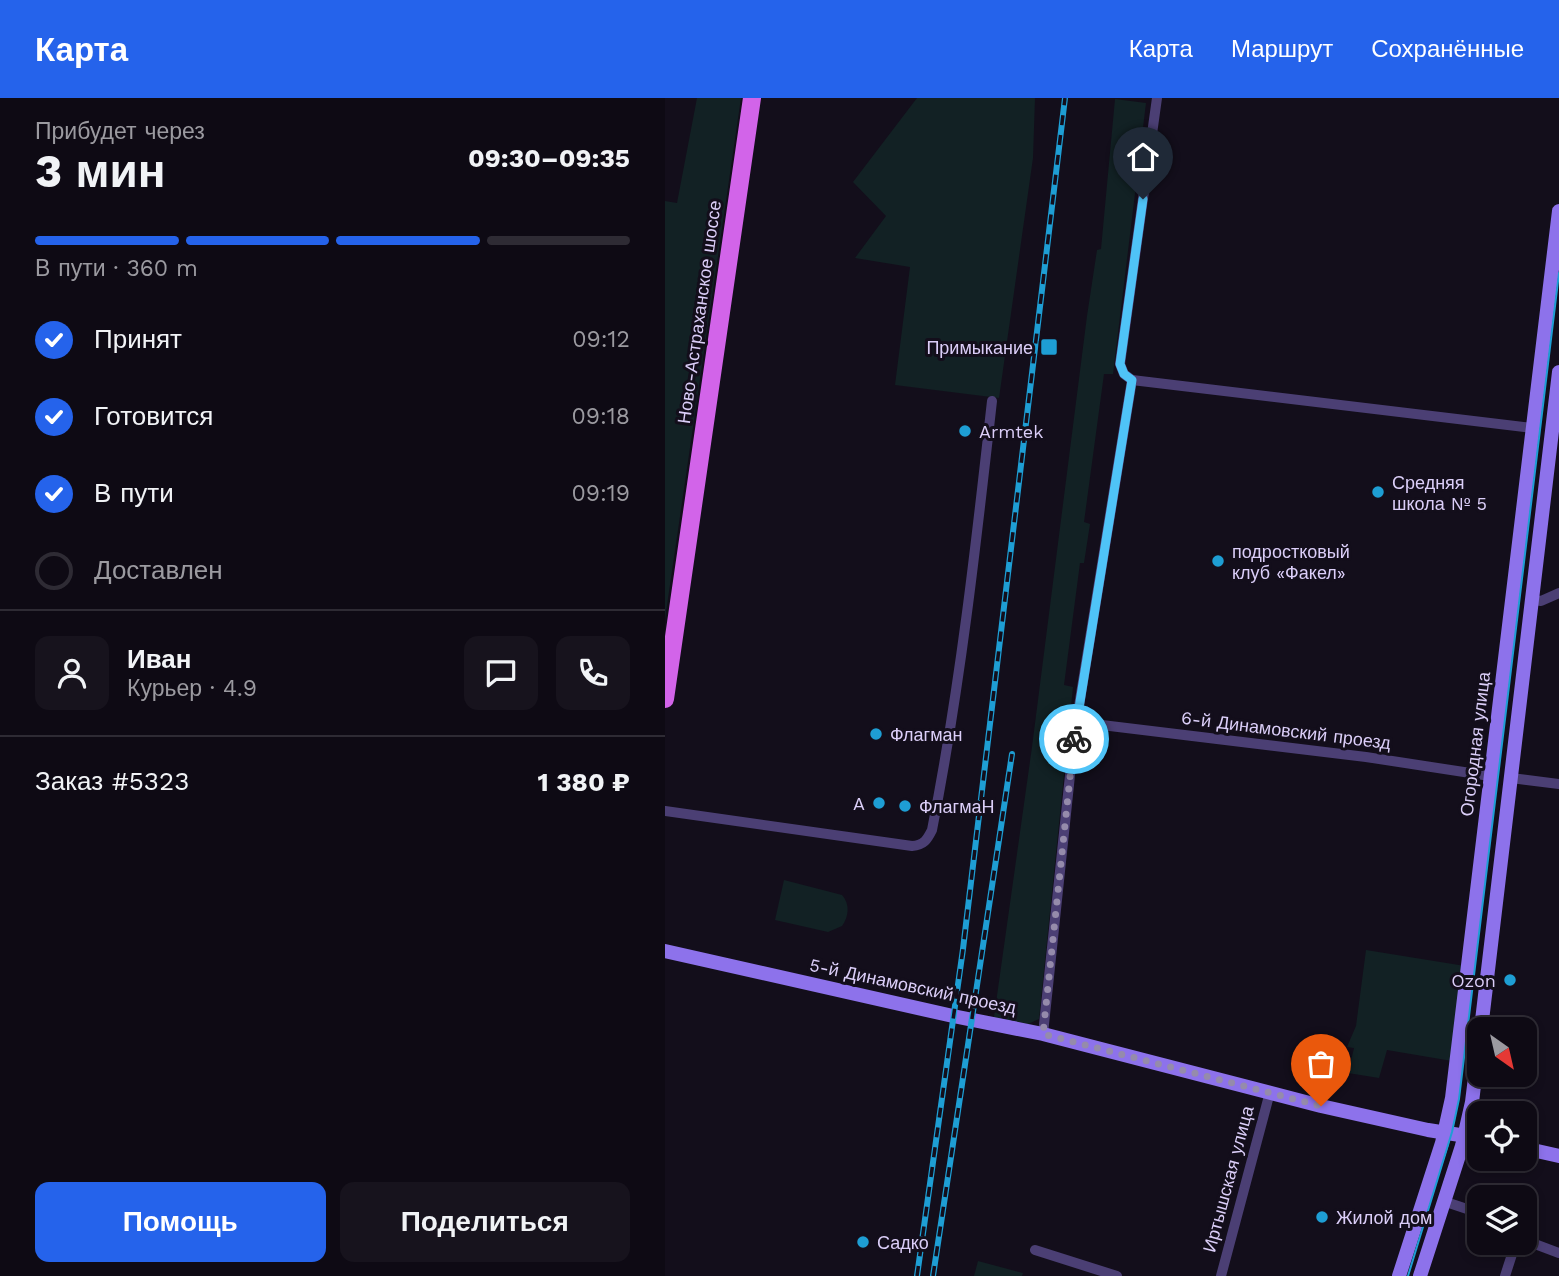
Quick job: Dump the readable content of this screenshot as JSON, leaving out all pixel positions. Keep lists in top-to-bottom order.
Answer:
{
  "streets": {
    "main road": ["Ново-Астраханское шоссе"],
    "street": [
      "6-й Динамовский проезд",
      "Огородная улица",
      "5-й Динамовский проезд",
      "Иртышская улица"
    ]
  },
  "crossings": [
    ["6-й Динамовский проезд", "Огородная улица"],
    ["Огородная улица", "5-й Динамовский проезд"],
    ["5-й Динамовский проезд", "Иртышская улица"]
  ],
  "places": {
    "transit": ["Примыкание"],
    "other": [
      "Armtek",
      "Средняя школа № 5",
      "подростковый клуб «Факел»",
      "Флагман",
      "A",
      "ФлагмаН",
      "Ozon",
      "Жилой дом",
      "Садко"
    ]
  },
  "north": "bottom right",
  "page": {
    "header": "Карта",
    "nav": ["Карта", "Маршрут", "Сохранённые"],
    "heading": ["3 мин", "Прибудет через", "09:30–09:35"],
    "panel": [
      "Иван",
      "Курьер · 4.9",
      "Заказ #5323",
      "1 380 ₽"
    ],
    "bar": "В пути · 360 m",
    "list": [
      ["Принят", "09:12"],
      ["Готовится", "09:18"],
      ["В пути", "09:19"],
      "Доставлен"
    ],
    "buttons": ["Помощь", "Поделиться"]
  }
}
